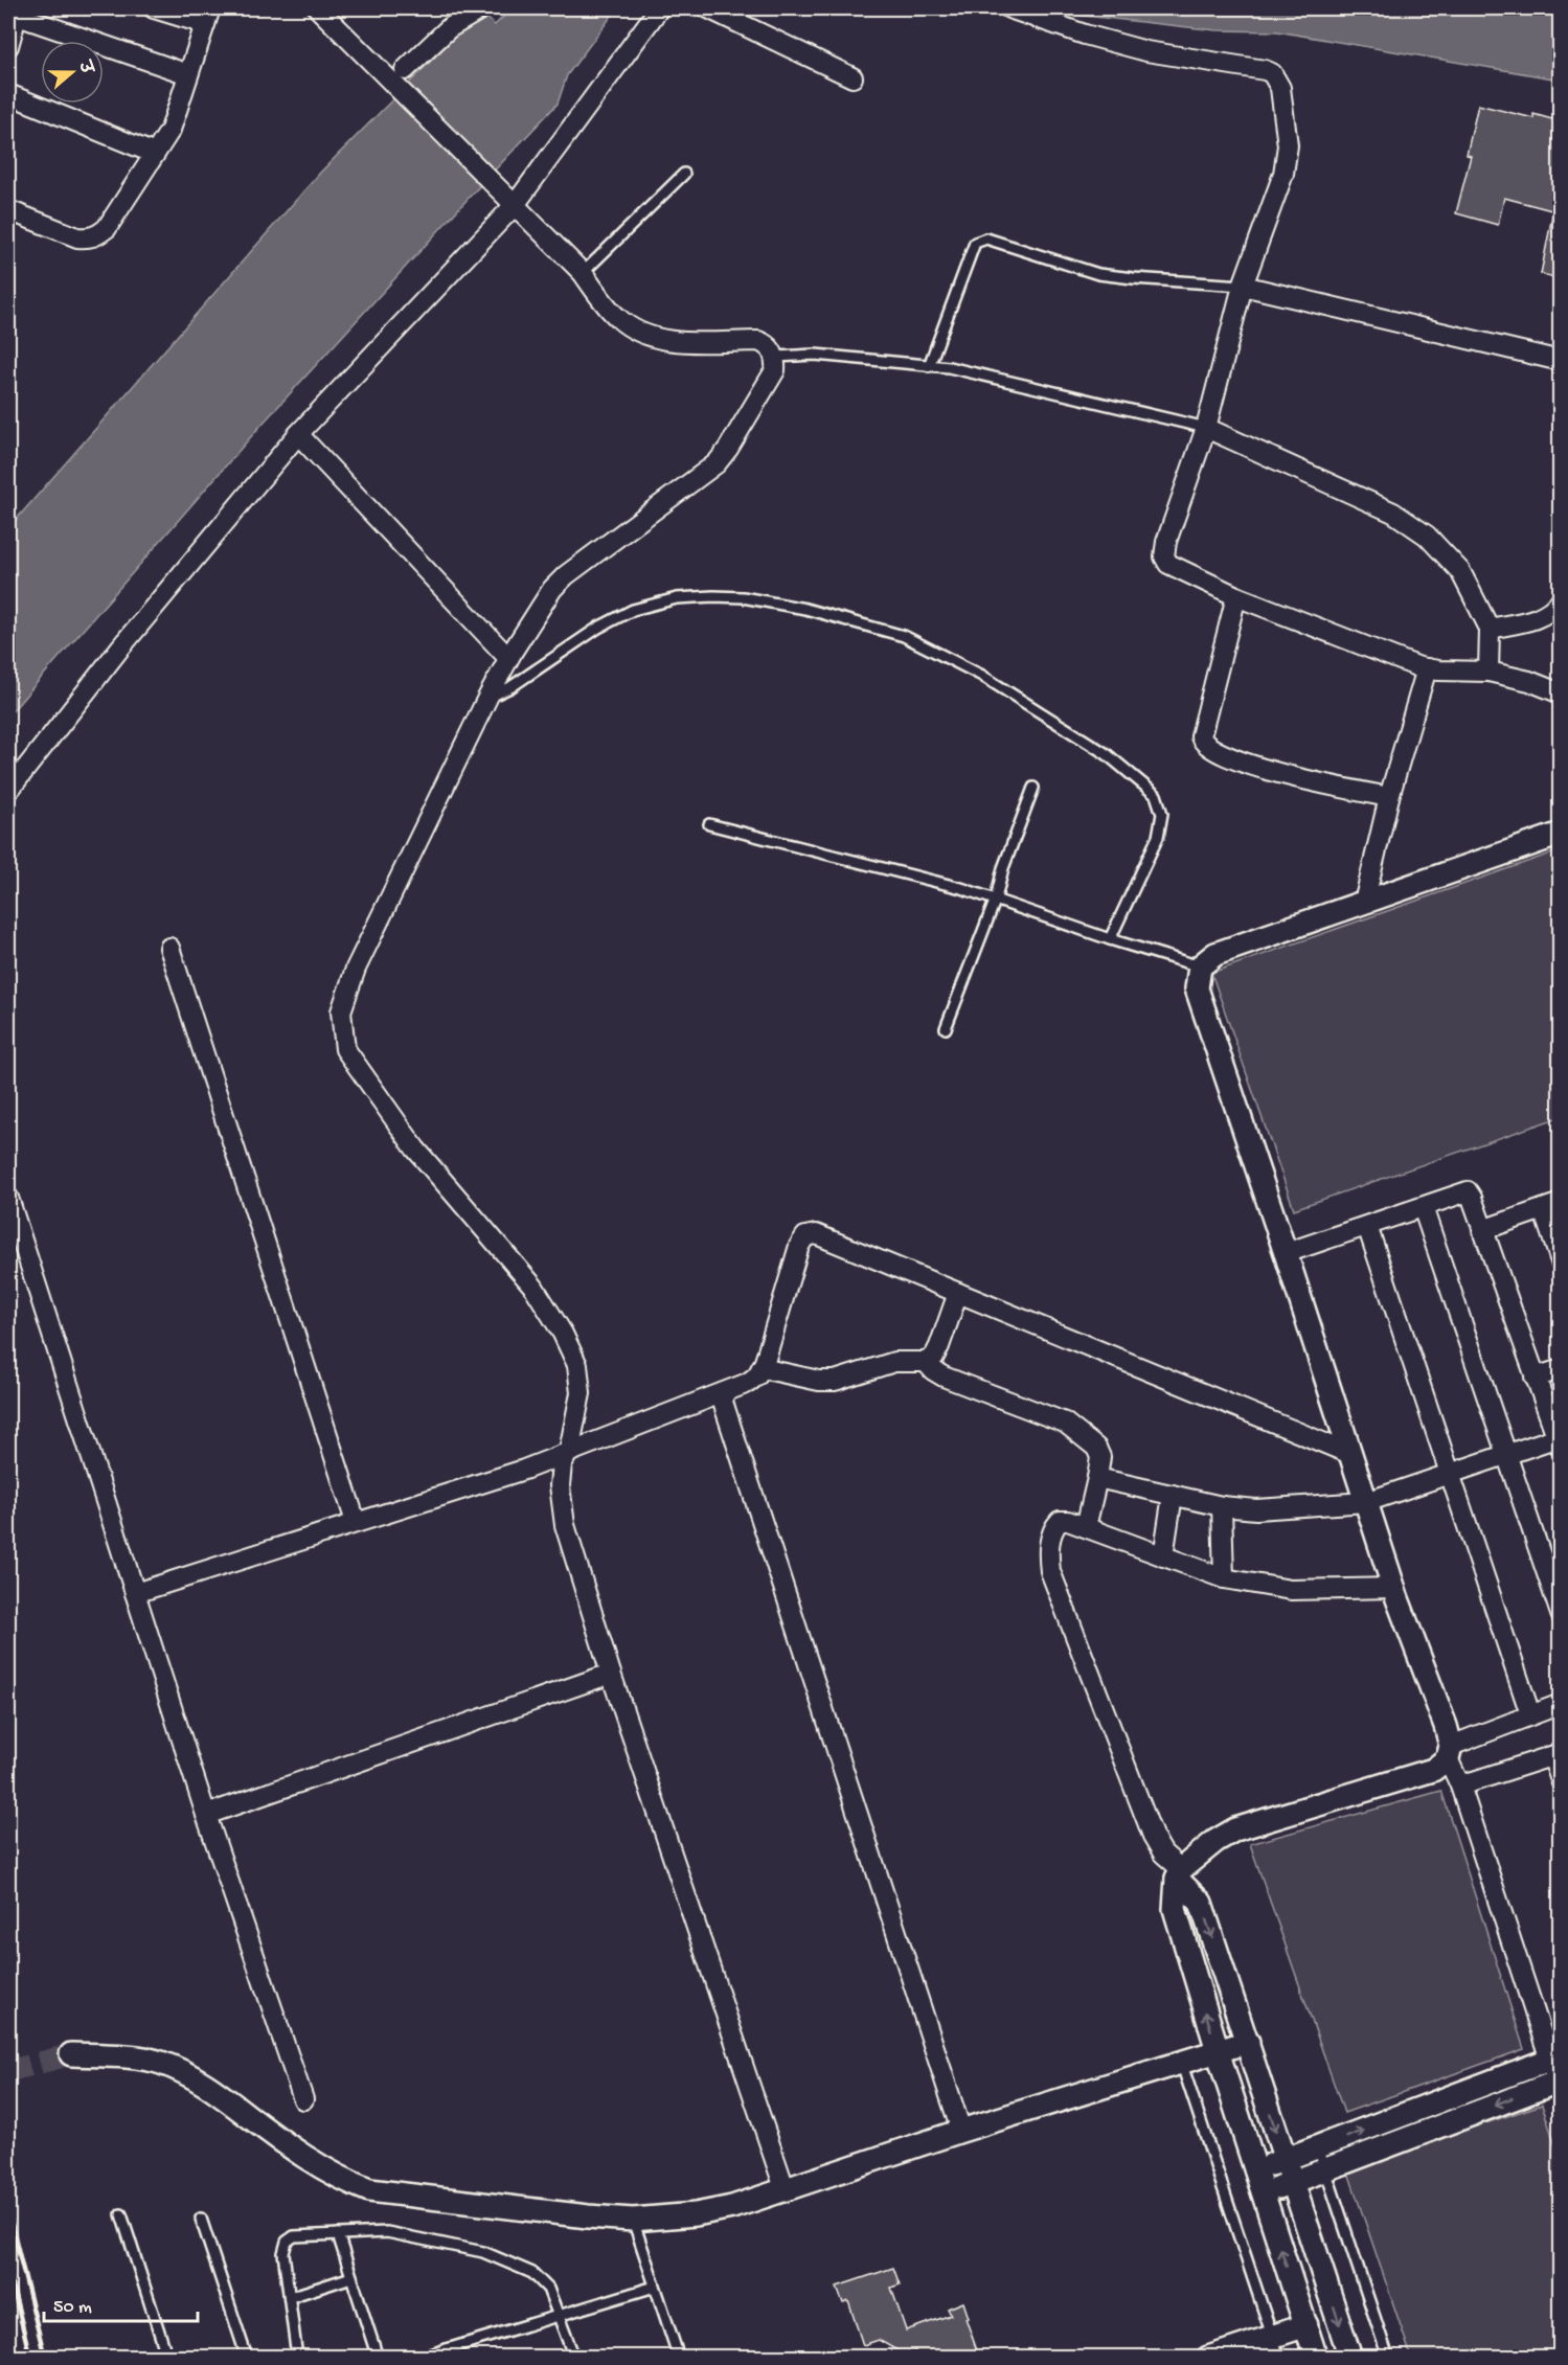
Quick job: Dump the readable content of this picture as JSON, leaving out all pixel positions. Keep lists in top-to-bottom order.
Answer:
{
  "scale_bar": "50 m",
  "north": "right"
}
